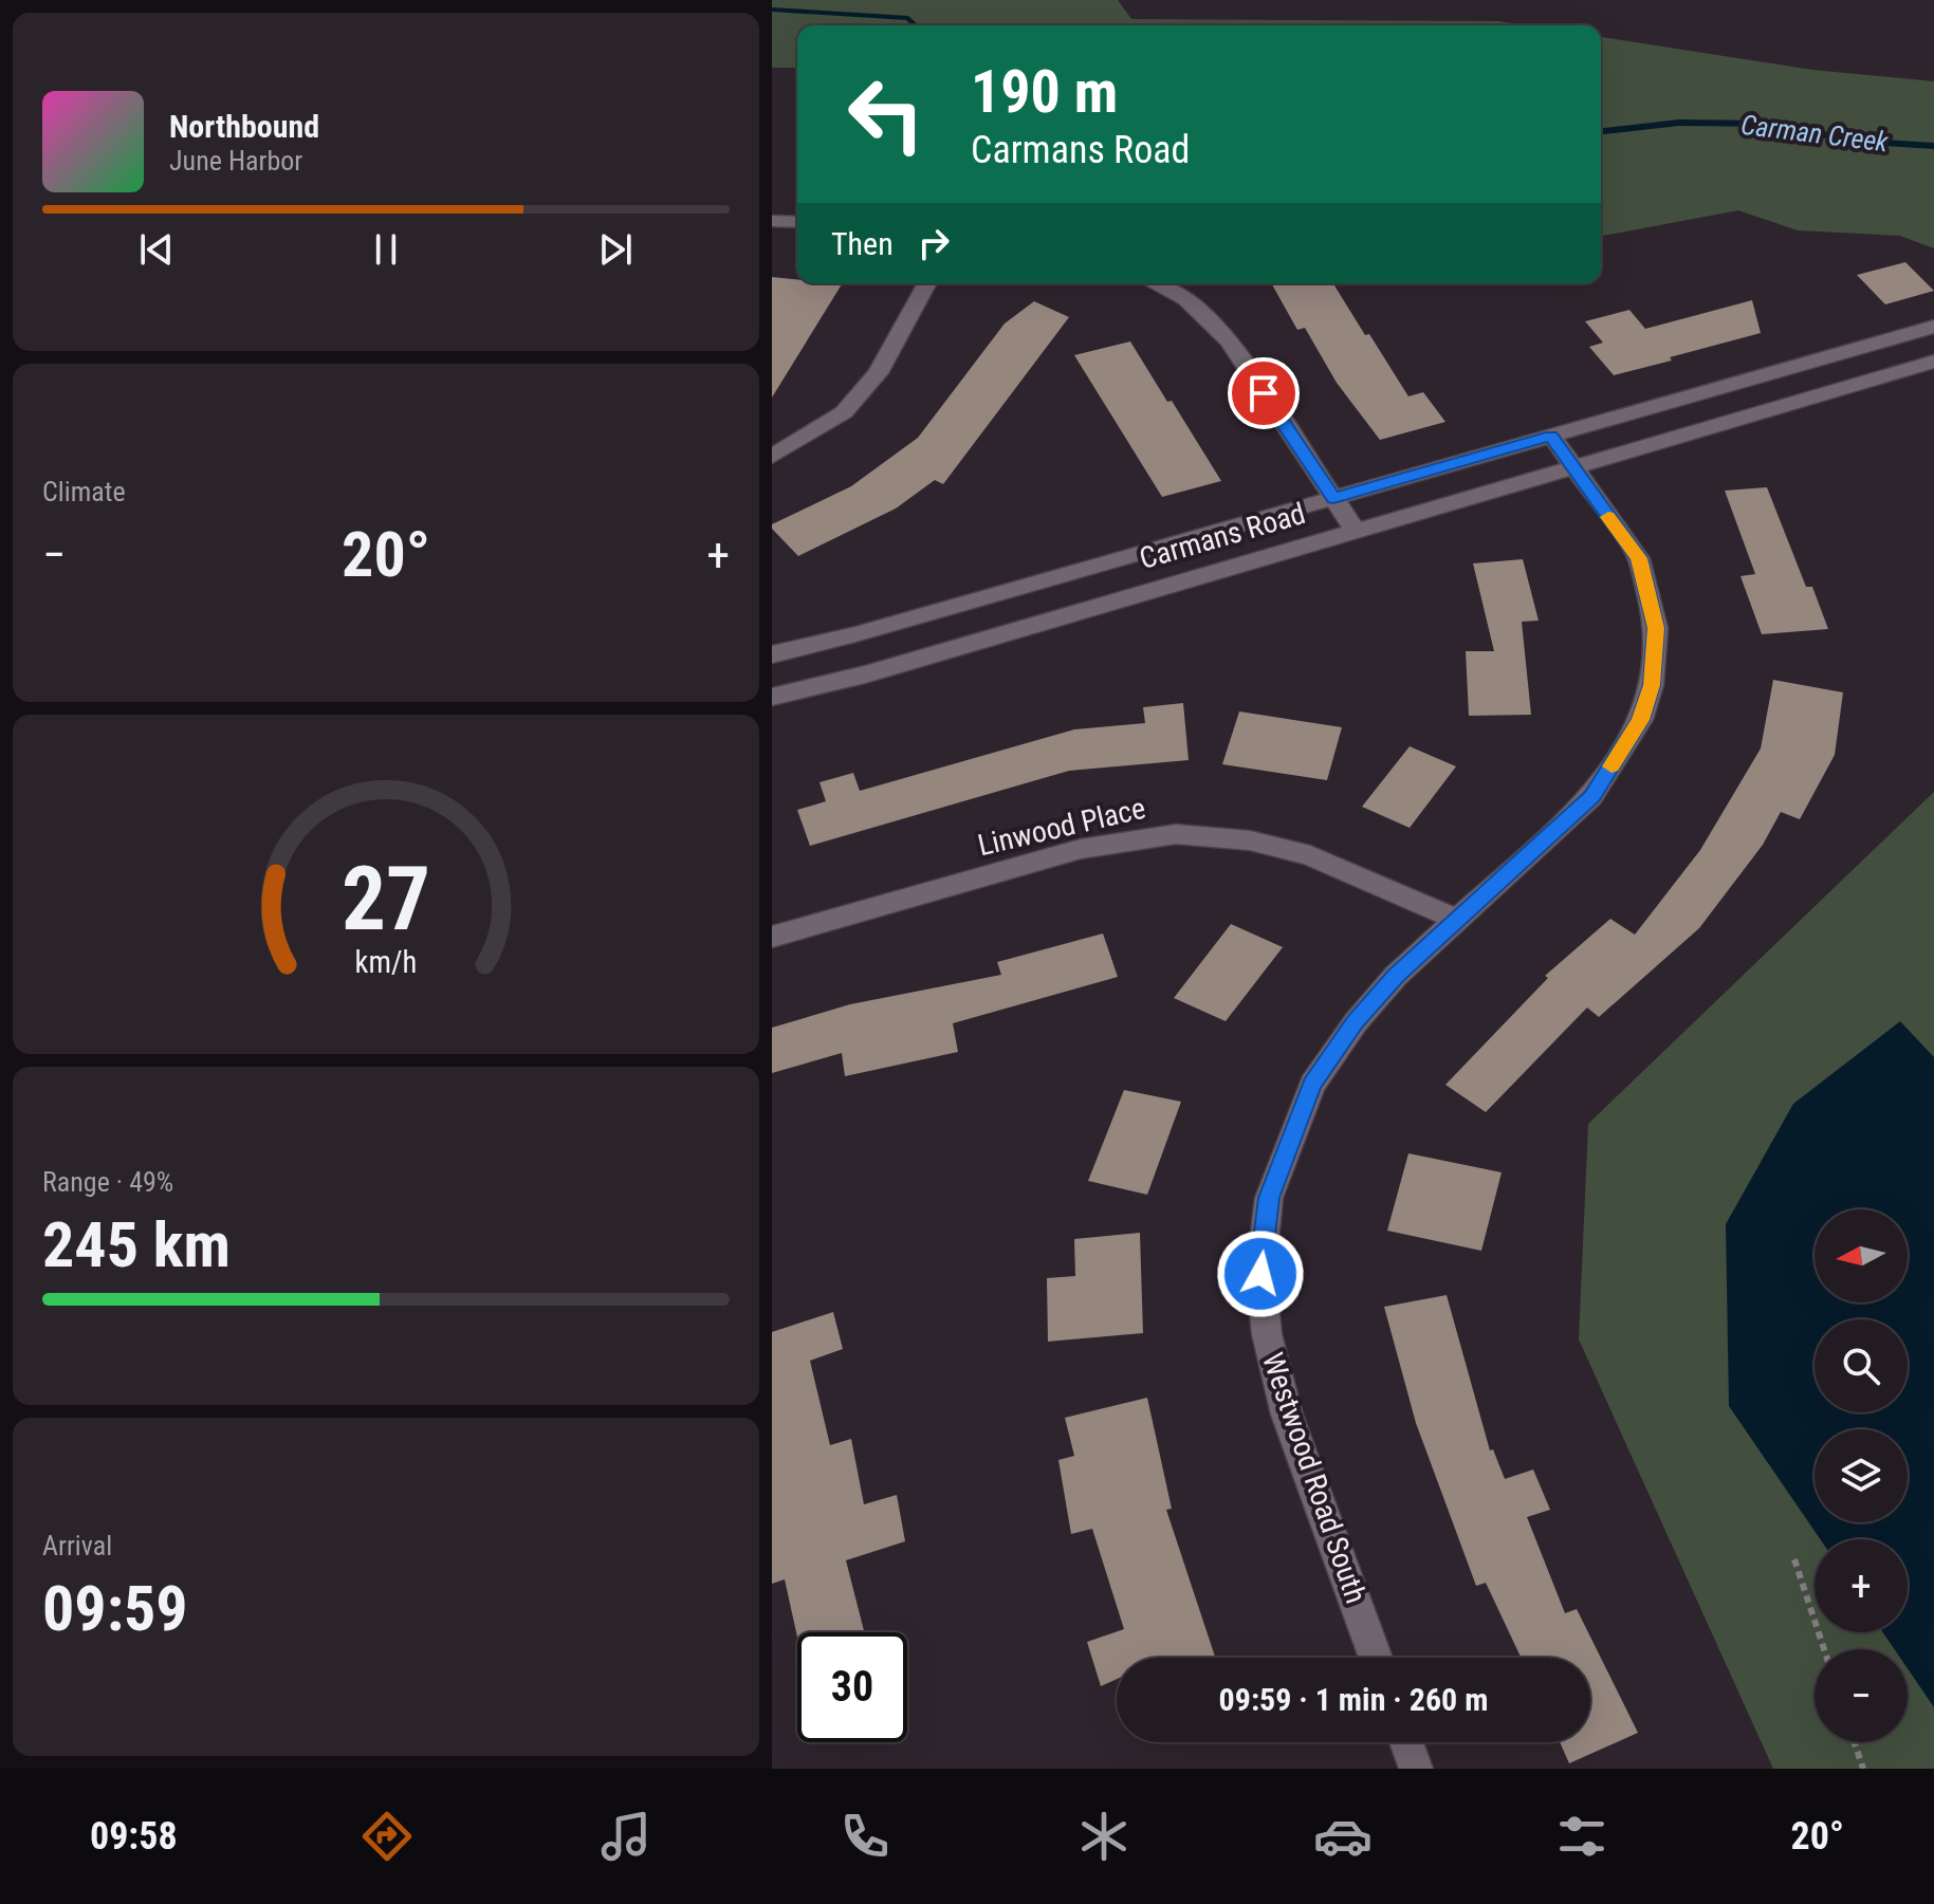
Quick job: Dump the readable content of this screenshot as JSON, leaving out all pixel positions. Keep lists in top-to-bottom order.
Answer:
{
  "streets": {
    "street": ["Carmans Road", "Linwood Place", "Westwood Road South"]
  },
  "crossings": [
    ["Carmans Road", "Westwood Road South"],
    ["Linwood Place", "Westwood Road South"]
  ],
  "water": ["Carman Creek"],
  "north": "left",
  "page": {
    "turn": ["190 m", "Carmans Road"],
    "song": ["Northbound", "June Harbor"],
    "then": "Then",
    "tile": [
      "Climate",
      ["Range · 49%", "245 km"],
      ["Arrival", "09:59"]
    ],
    "heat": ["−", "20°", "+"],
    "map_buttons": ["+", "−"],
    "limit": "30",
    "trip": "09:59 · 1 min · 260 m",
    "tabs": ["09:58", "20°"],
    "gauge": ["27", "km/h"]
  }
}
